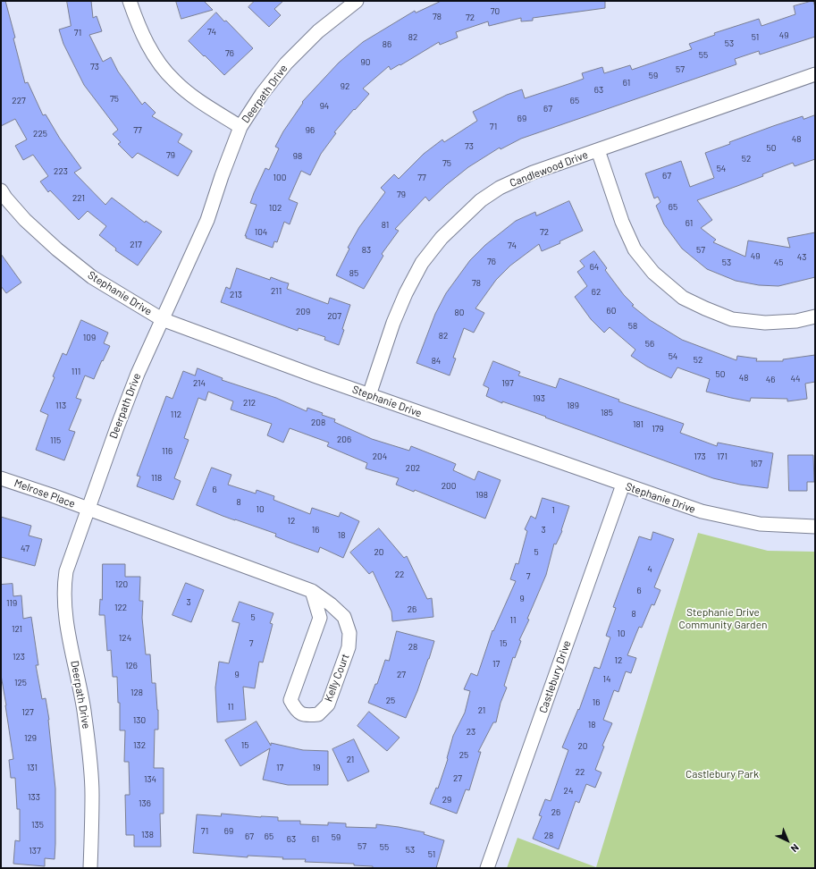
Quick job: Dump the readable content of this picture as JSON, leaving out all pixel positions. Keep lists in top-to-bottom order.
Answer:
{
  "streets": {
    "street": [
      "Deerpath Drive",
      "Candlewood Drive",
      "Stephanie Drive",
      "Melrose Place",
      "Castlebury Drive",
      "Kelly Court"
    ]
  },
  "crossings": [
    ["Deerpath Drive", "Stephanie Drive"],
    ["Deerpath Drive", "Melrose Place"],
    ["Deerpath Drive", "Kelly Court"],
    ["Candlewood Drive", "Stephanie Drive"],
    ["Stephanie Drive", "Castlebury Drive"],
    ["Melrose Place", "Kelly Court"]
  ],
  "parks": ["Stephanie Drive Community Garden", "Castlebury Park"],
  "house_numbers": [
    "70",
    "78",
    "72",
    "74",
    "71",
    "49",
    "82",
    "51",
    "53",
    "86",
    "76",
    "55",
    "90",
    "73",
    "57",
    "59",
    "61",
    "92",
    "63",
    "75",
    "227",
    "65",
    "94",
    "67",
    "69",
    "71",
    "77",
    "96",
    "225",
    "48",
    "73",
    "50",
    "79",
    "98",
    "52",
    "75",
    "54",
    "223",
    "67",
    "100",
    "77",
    "79",
    "221",
    "65",
    "102",
    "61",
    "81",
    "104",
    "72",
    "217",
    "74",
    "83",
    "57",
    "49",
    "43",
    "76",
    "53",
    "45",
    "64",
    "85",
    "78",
    "211",
    "62",
    "213",
    "60",
    "209",
    "80",
    "207",
    "58",
    "82",
    "109",
    "56",
    "54",
    "52",
    "84",
    "111",
    "50",
    "48",
    "44",
    "46",
    "214",
    "197",
    "193",
    "212",
    "113",
    "189",
    "185",
    "112",
    "208",
    "181",
    "179",
    "206",
    "115",
    "116",
    "204",
    "173",
    "171",
    "167",
    "202",
    "118",
    "200",
    "6",
    "198",
    "8",
    "10",
    "1",
    "12",
    "16",
    "3",
    "18",
    "47",
    "20",
    "5",
    "4",
    "22",
    "7",
    "120",
    "6",
    "9",
    "3",
    "119",
    "122",
    "26",
    "8",
    "5",
    "11",
    "121",
    "10",
    "124",
    "7",
    "15",
    "28",
    "123",
    "12",
    "17",
    "126",
    "9",
    "27",
    "14",
    "125",
    "128",
    "25",
    "16",
    "11",
    "21",
    "127",
    "130",
    "18",
    "23",
    "129",
    "132",
    "15",
    "20",
    "25",
    "21",
    "131",
    "17",
    "19",
    "22",
    "27",
    "134",
    "24",
    "133",
    "29",
    "136",
    "26",
    "135",
    "71",
    "69",
    "138",
    "28",
    "67",
    "65",
    "59",
    "63",
    "61",
    "57",
    "55",
    "53",
    "137",
    "51"
  ],
  "north": "bottom right"
}
